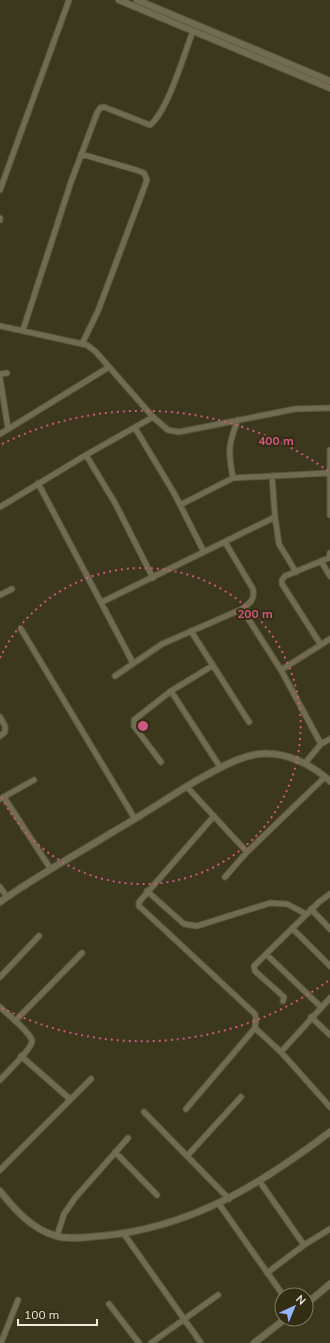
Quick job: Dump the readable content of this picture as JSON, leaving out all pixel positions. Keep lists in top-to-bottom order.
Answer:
{
  "scale_bar": "100 m",
  "north": "top right",
  "rings": ["400 m", "200 m"]
}
